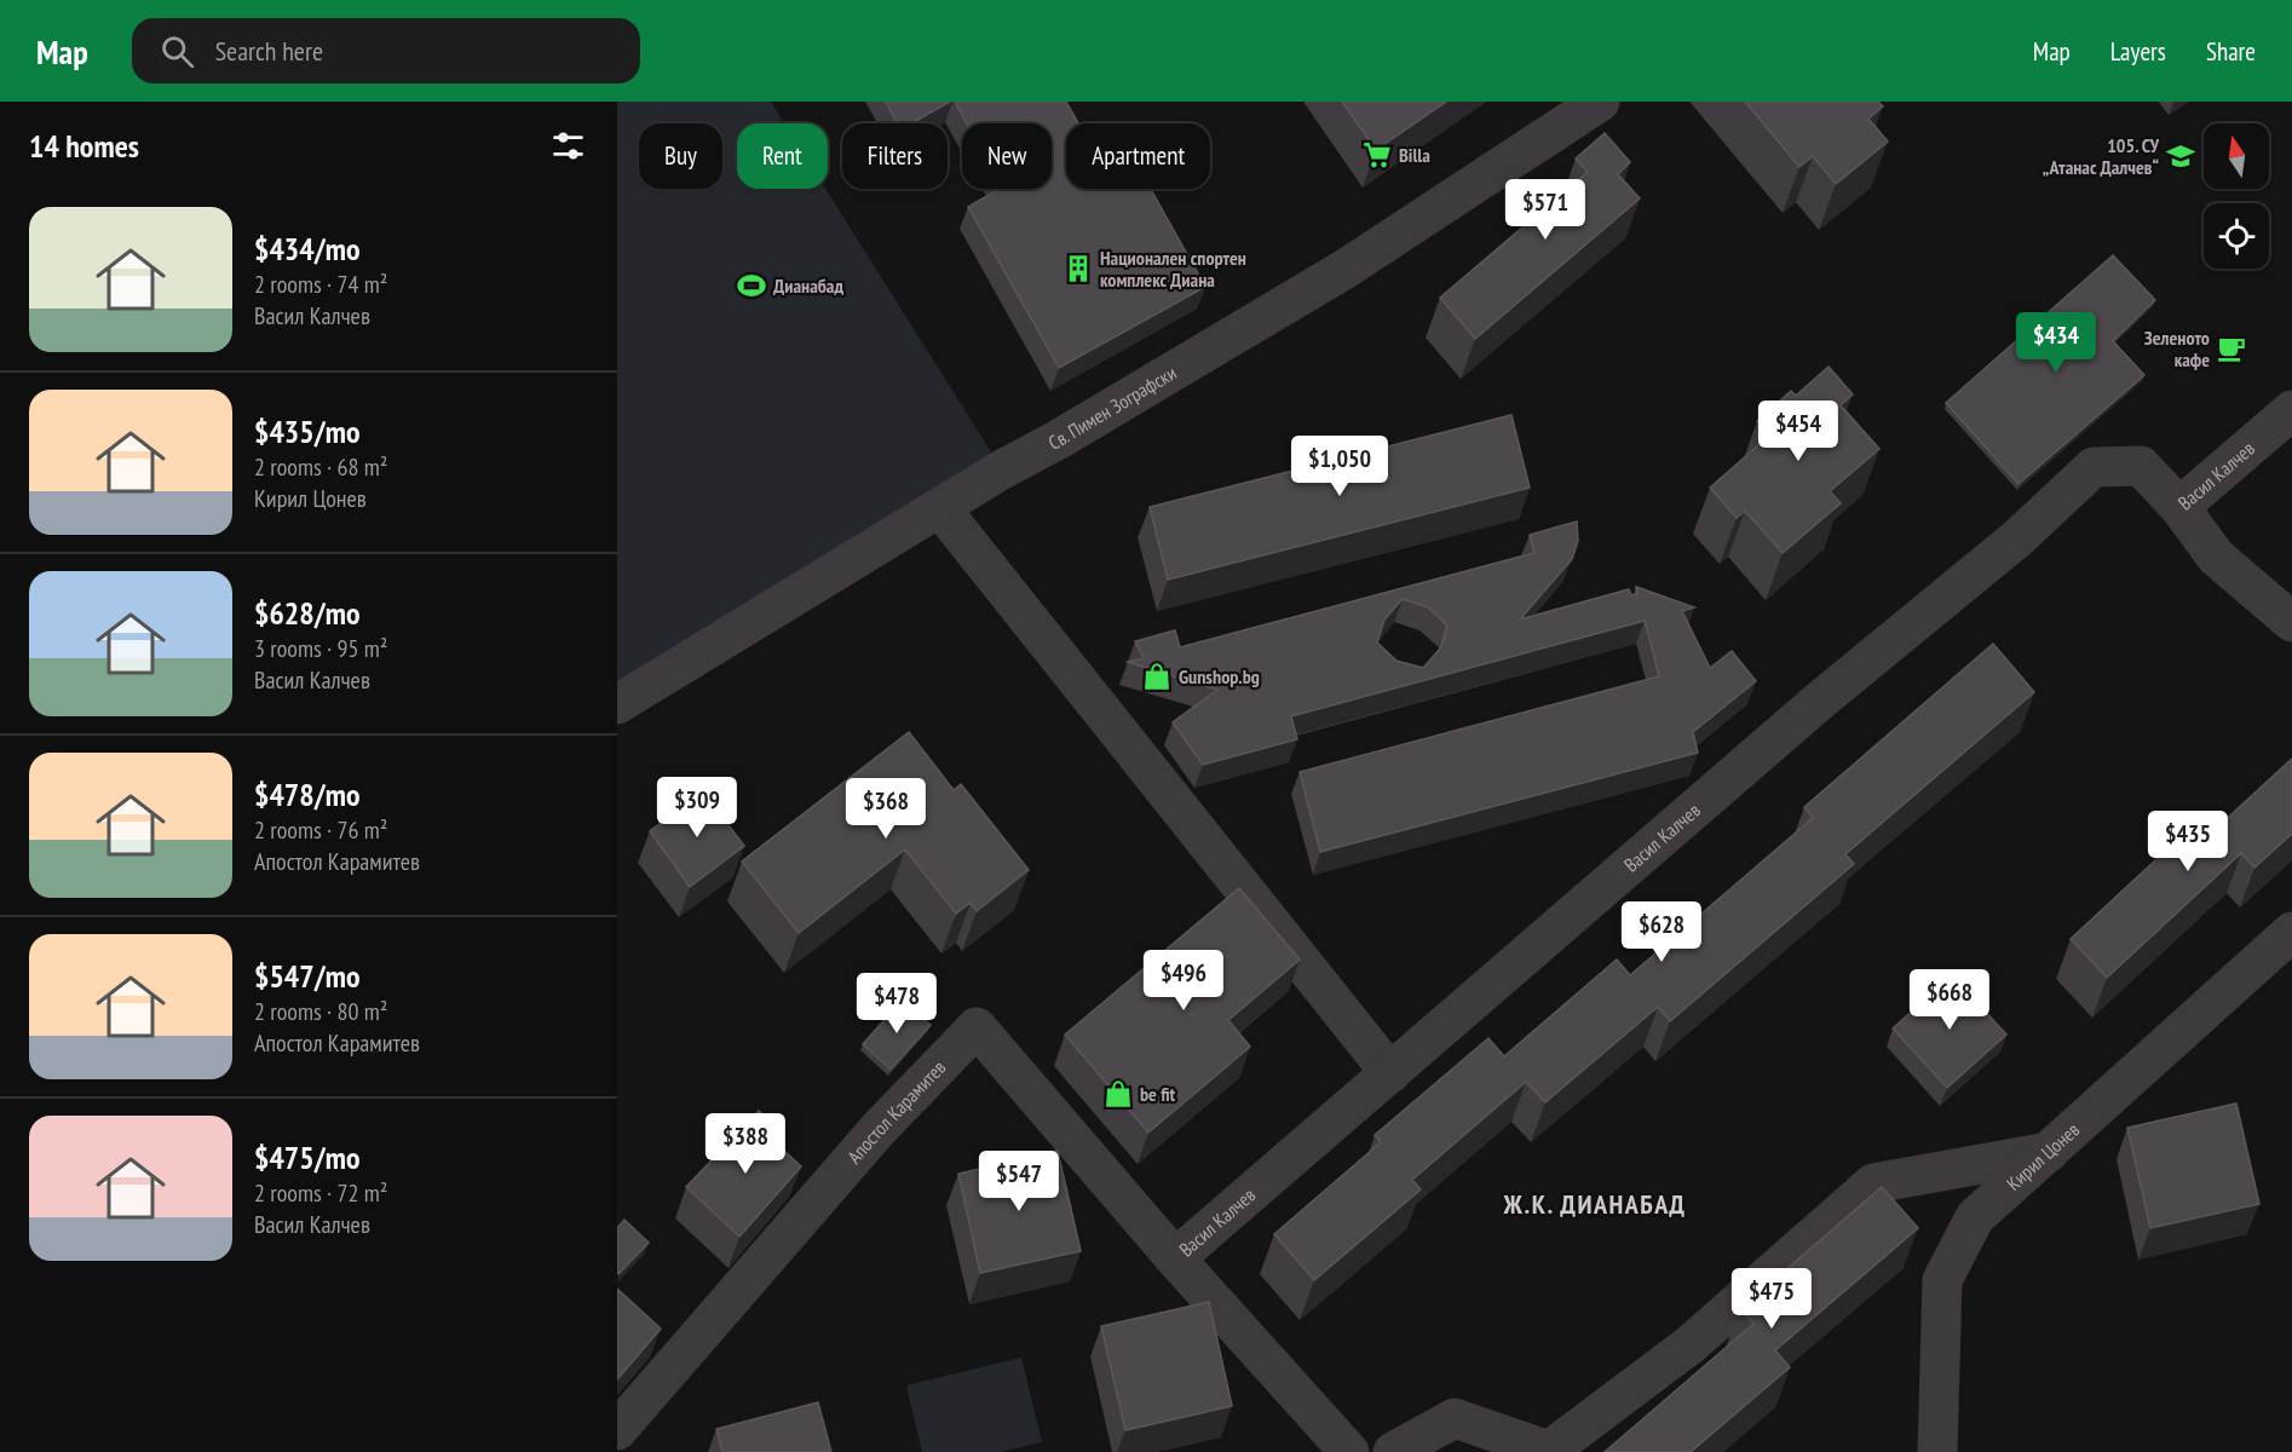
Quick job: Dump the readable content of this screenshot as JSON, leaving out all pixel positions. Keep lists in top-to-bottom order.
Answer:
{
  "streets": {
    "street": [
      "Св. Пимен Зографски",
      "Васил Калчев",
      "Апостол Карамитев",
      "Кирил Цонев"
    ]
  },
  "crossings": [
    ["Васил Калчев", "Апостол Карамитев"]
  ],
  "districts": ["Ж.К. ДИАНАБАД"],
  "places": {
    "supermarket": ["Billa"],
    "school or university": ["105. СУ „Атанас Далчев“"],
    "building": ["Национален спортен комплекс Диана"],
    "sports": ["Дианабад"],
    "cafe": ["Зеленото кафе"],
    "shop": ["Gunshop.bg", "be fit"]
  },
  "north": "top",
  "page": {
    "header": "Map",
    "search": "Search here",
    "nav": ["Map", "Layers", "Share"],
    "heading": "14 homes",
    "chip": [
      "Buy",
      "Rent",
      "Filters",
      "New",
      "Apartment"
    ],
    "price": [
      "$571",
      "$434",
      "$454",
      "$1,050",
      "$309",
      "$368",
      "$435",
      "$628",
      "$496",
      "$668",
      "$478",
      "$388",
      "$547",
      "$475"
    ],
    "list": [
      {
        "name": "$434/mo",
        "note": "2 rooms · 74 m² · Васил Калчев"
      },
      {
        "name": "$435/mo",
        "note": "2 rooms · 68 m² · Кирил Цонев"
      },
      {
        "name": "$628/mo",
        "note": "3 rooms · 95 m² · Васил Калчев"
      },
      {
        "name": "$478/mo",
        "note": "2 rooms · 76 m² · Апостол Карамитев"
      },
      {
        "name": "$547/mo",
        "note": "2 rooms · 80 m² · Апостол Карамитев"
      },
      {
        "name": "$475/mo",
        "note": "2 rooms · 72 m² · Васил Калчев"
      }
    ]
  }
}
